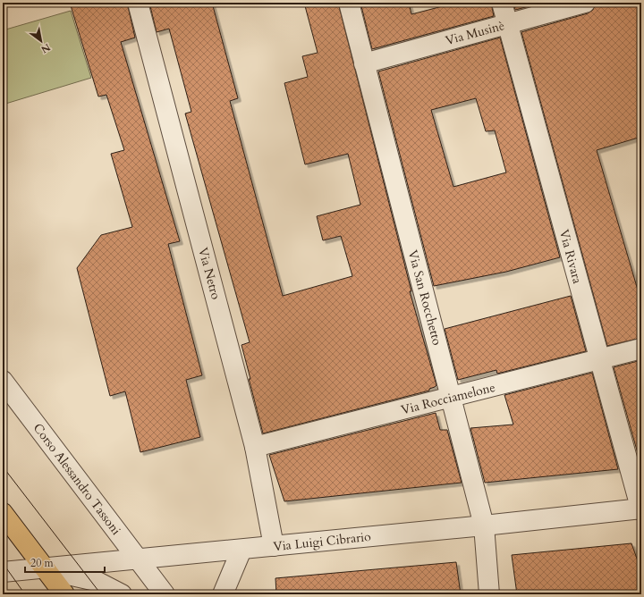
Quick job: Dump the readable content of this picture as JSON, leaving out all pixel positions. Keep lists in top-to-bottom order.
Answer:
{
  "streets": {
    "street": [
      "Via Musinè",
      "Via Rivara",
      "Via Netro",
      "Via San Rocchetto",
      "Via Rocciamelone",
      "Corso Alessandro Tassoni",
      "Via Luigi Cibrario"
    ]
  },
  "crossings": [
    ["Via Musinè", "Via Rivara"],
    ["Via Musinè", "Via San Rocchetto"],
    ["Via Rivara", "Via Rocciamelone"],
    ["Via Rivara", "Via Luigi Cibrario"],
    ["Via Netro", "Via Rocciamelone"],
    ["Via Netro", "Via Luigi Cibrario"],
    ["Via San Rocchetto", "Via Rocciamelone"],
    ["Via San Rocchetto", "Via Luigi Cibrario"],
    ["Corso Alessandro Tassoni", "Via Luigi Cibrario"]
  ],
  "scale_bar": "20 m",
  "north": "bottom right"
}
